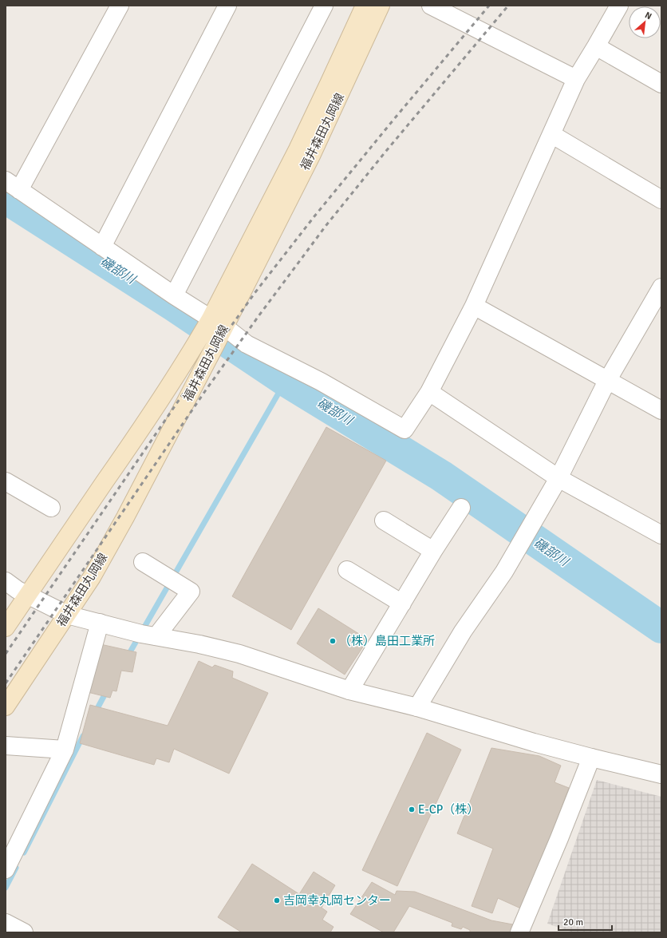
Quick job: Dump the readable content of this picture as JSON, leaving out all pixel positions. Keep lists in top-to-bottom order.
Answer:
{
  "streets": {
    "main road": ["福井森田丸岡線"]
  },
  "water": ["磯部川"],
  "places": ["（株）島田工業所", "E-CP（株）", "吉岡幸丸岡センター"],
  "scale_bar": "20 m",
  "north": "top right"
}
